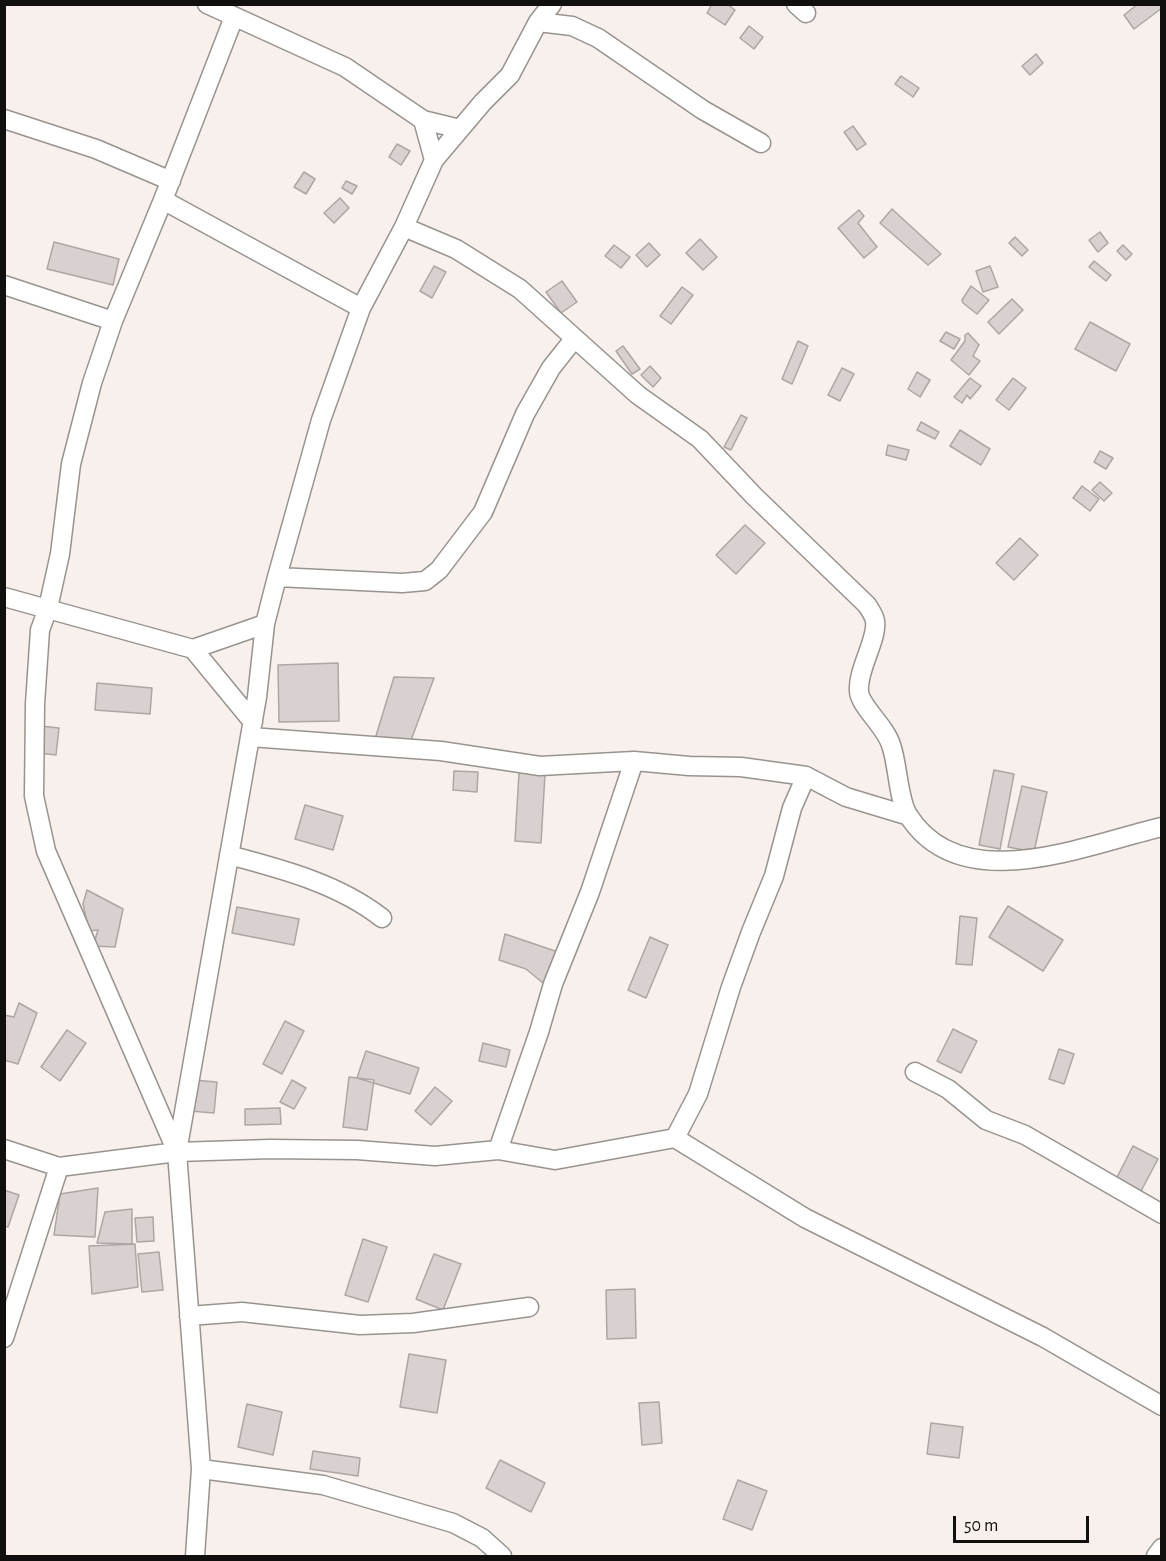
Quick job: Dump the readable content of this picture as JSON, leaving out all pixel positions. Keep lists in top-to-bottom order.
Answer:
{
  "scale_bar": "50 m"
}
